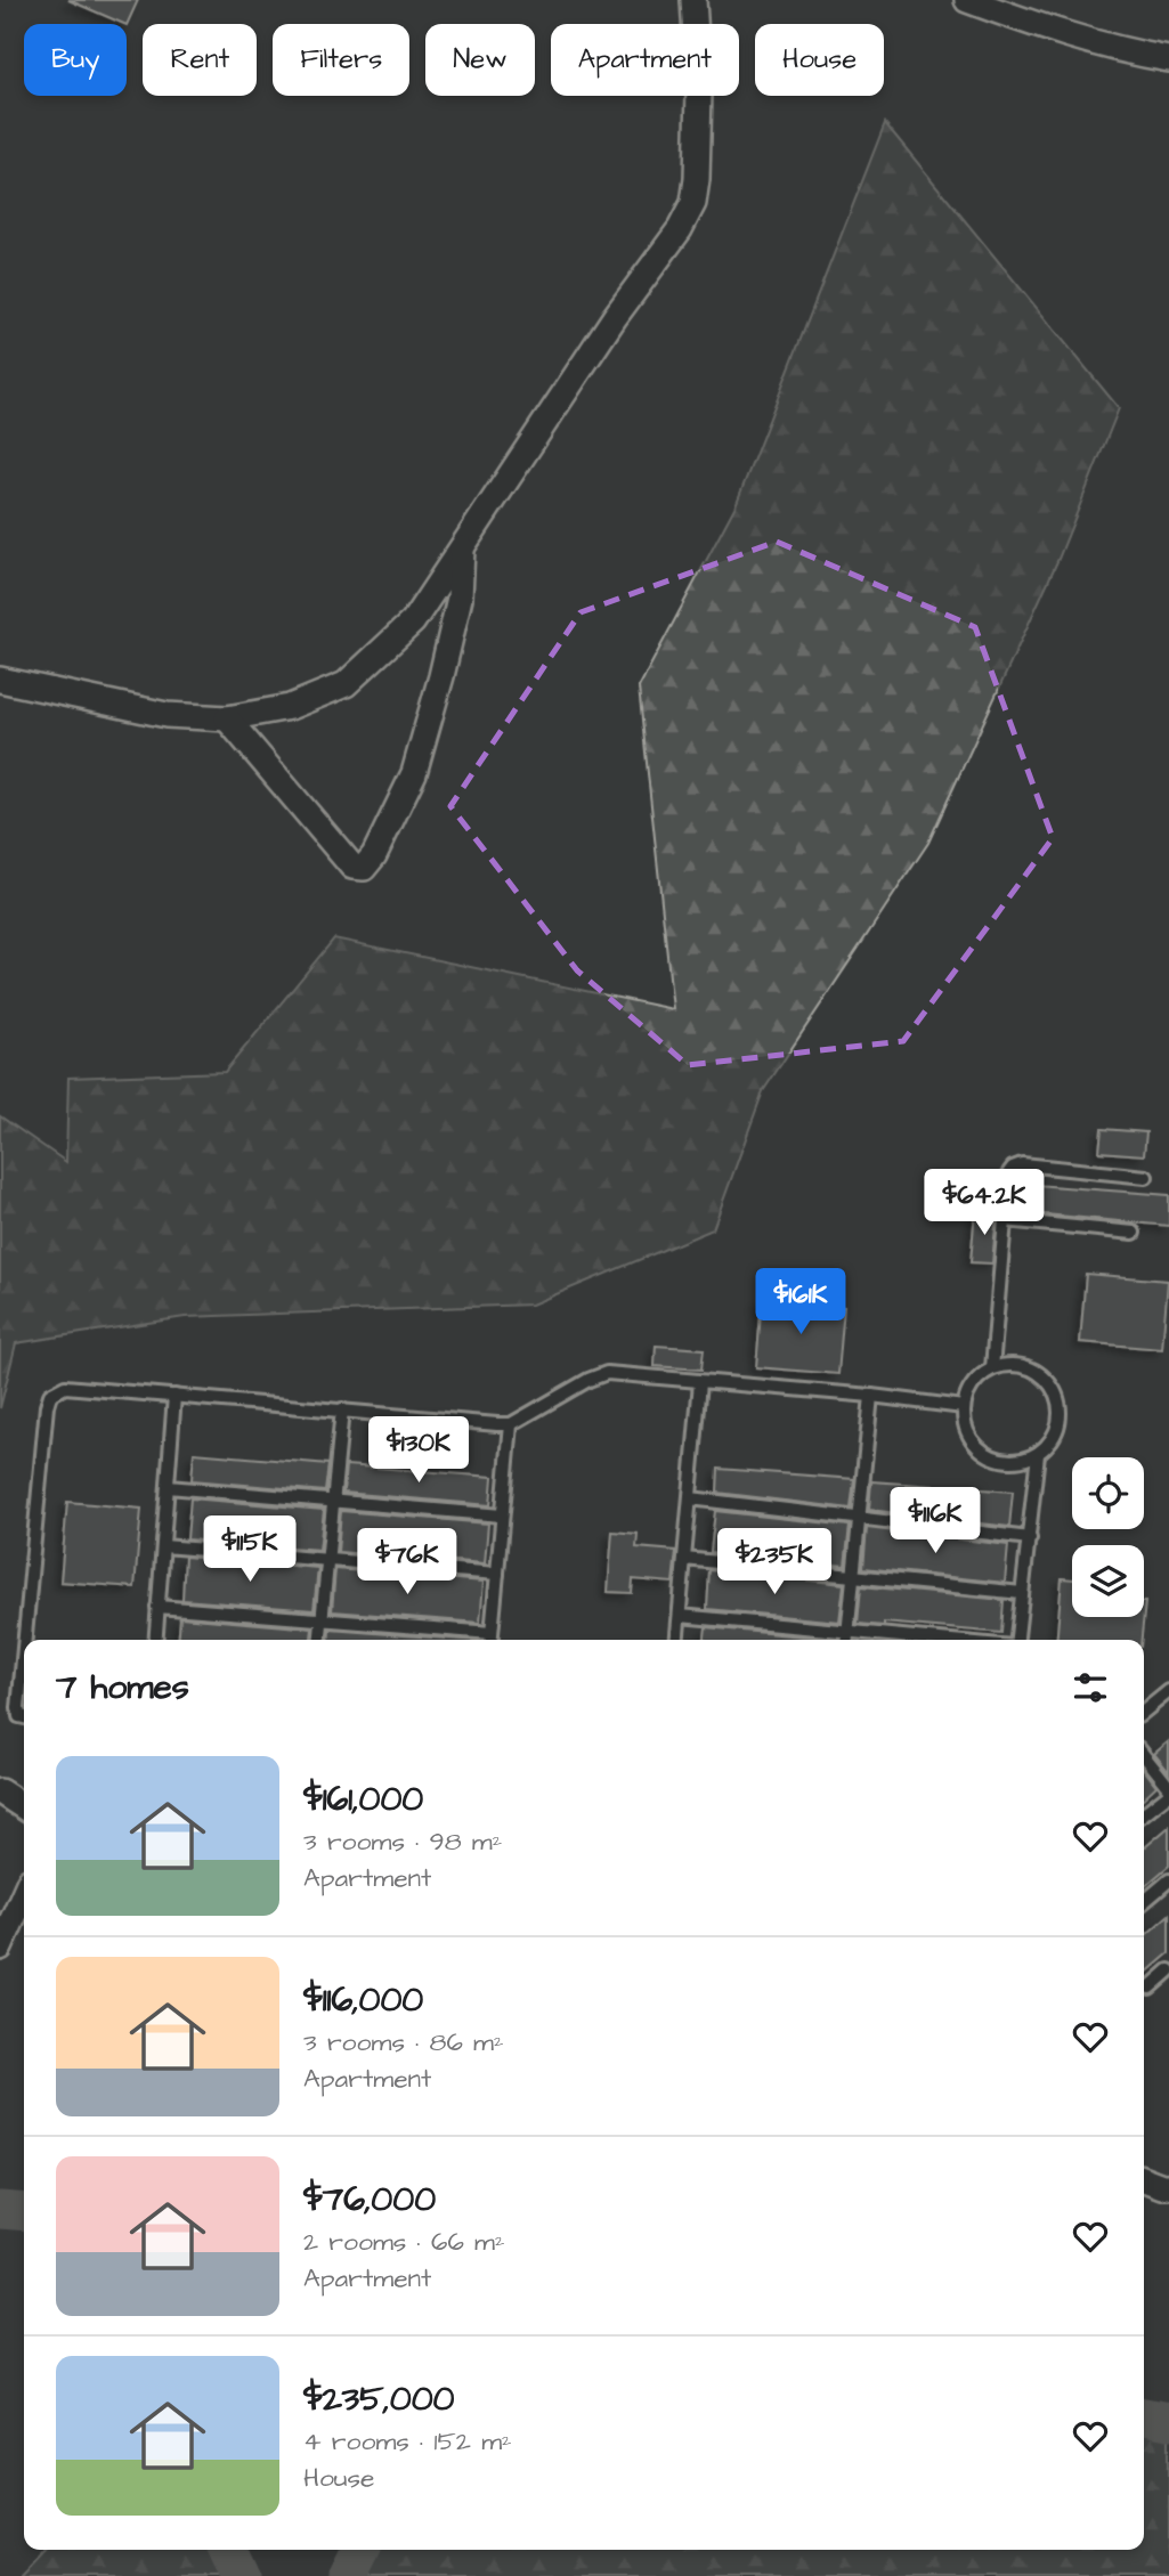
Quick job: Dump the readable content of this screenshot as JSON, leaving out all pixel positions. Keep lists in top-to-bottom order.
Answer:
{
  "page": {
    "chip": [
      "Buy",
      "Rent",
      "Filters",
      "New",
      "Apartment",
      "House"
    ],
    "price": [
      "$64.2K",
      "$161K",
      "$130K",
      "$116K",
      "$115K",
      "$76K",
      "$235K"
    ],
    "heading": "7 homes",
    "list": [
      {
        "name": "$161,000",
        "note": "3 rooms · 98 m² · Apartment"
      },
      {
        "name": "$116,000",
        "note": "3 rooms · 86 m² · Apartment"
      },
      {
        "name": "$76,000",
        "note": "2 rooms · 66 m² · Apartment"
      },
      {
        "name": "$235,000",
        "note": "4 rooms · 152 m² · House"
      }
    ]
  }
}
